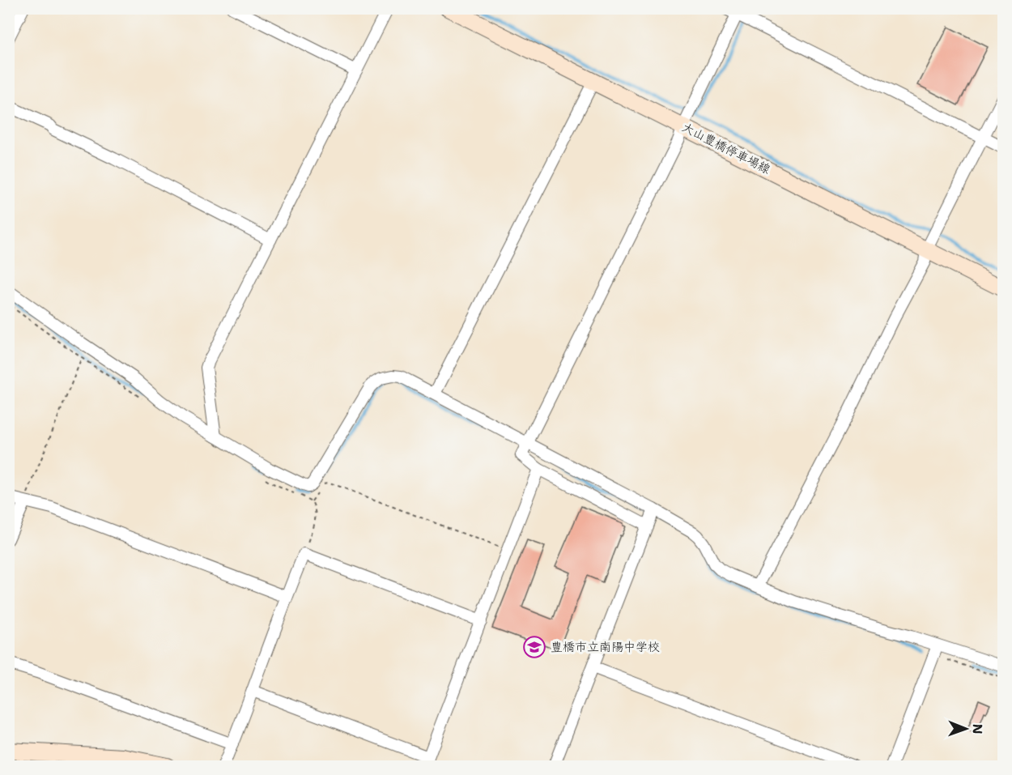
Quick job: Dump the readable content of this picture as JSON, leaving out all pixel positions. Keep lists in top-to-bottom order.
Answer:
{
  "streets": {
    "main road": ["大山豊橋停車場線"]
  },
  "places": {
    "school or university": ["豊橋市立南陽中学校"]
  },
  "north": "right"
}
